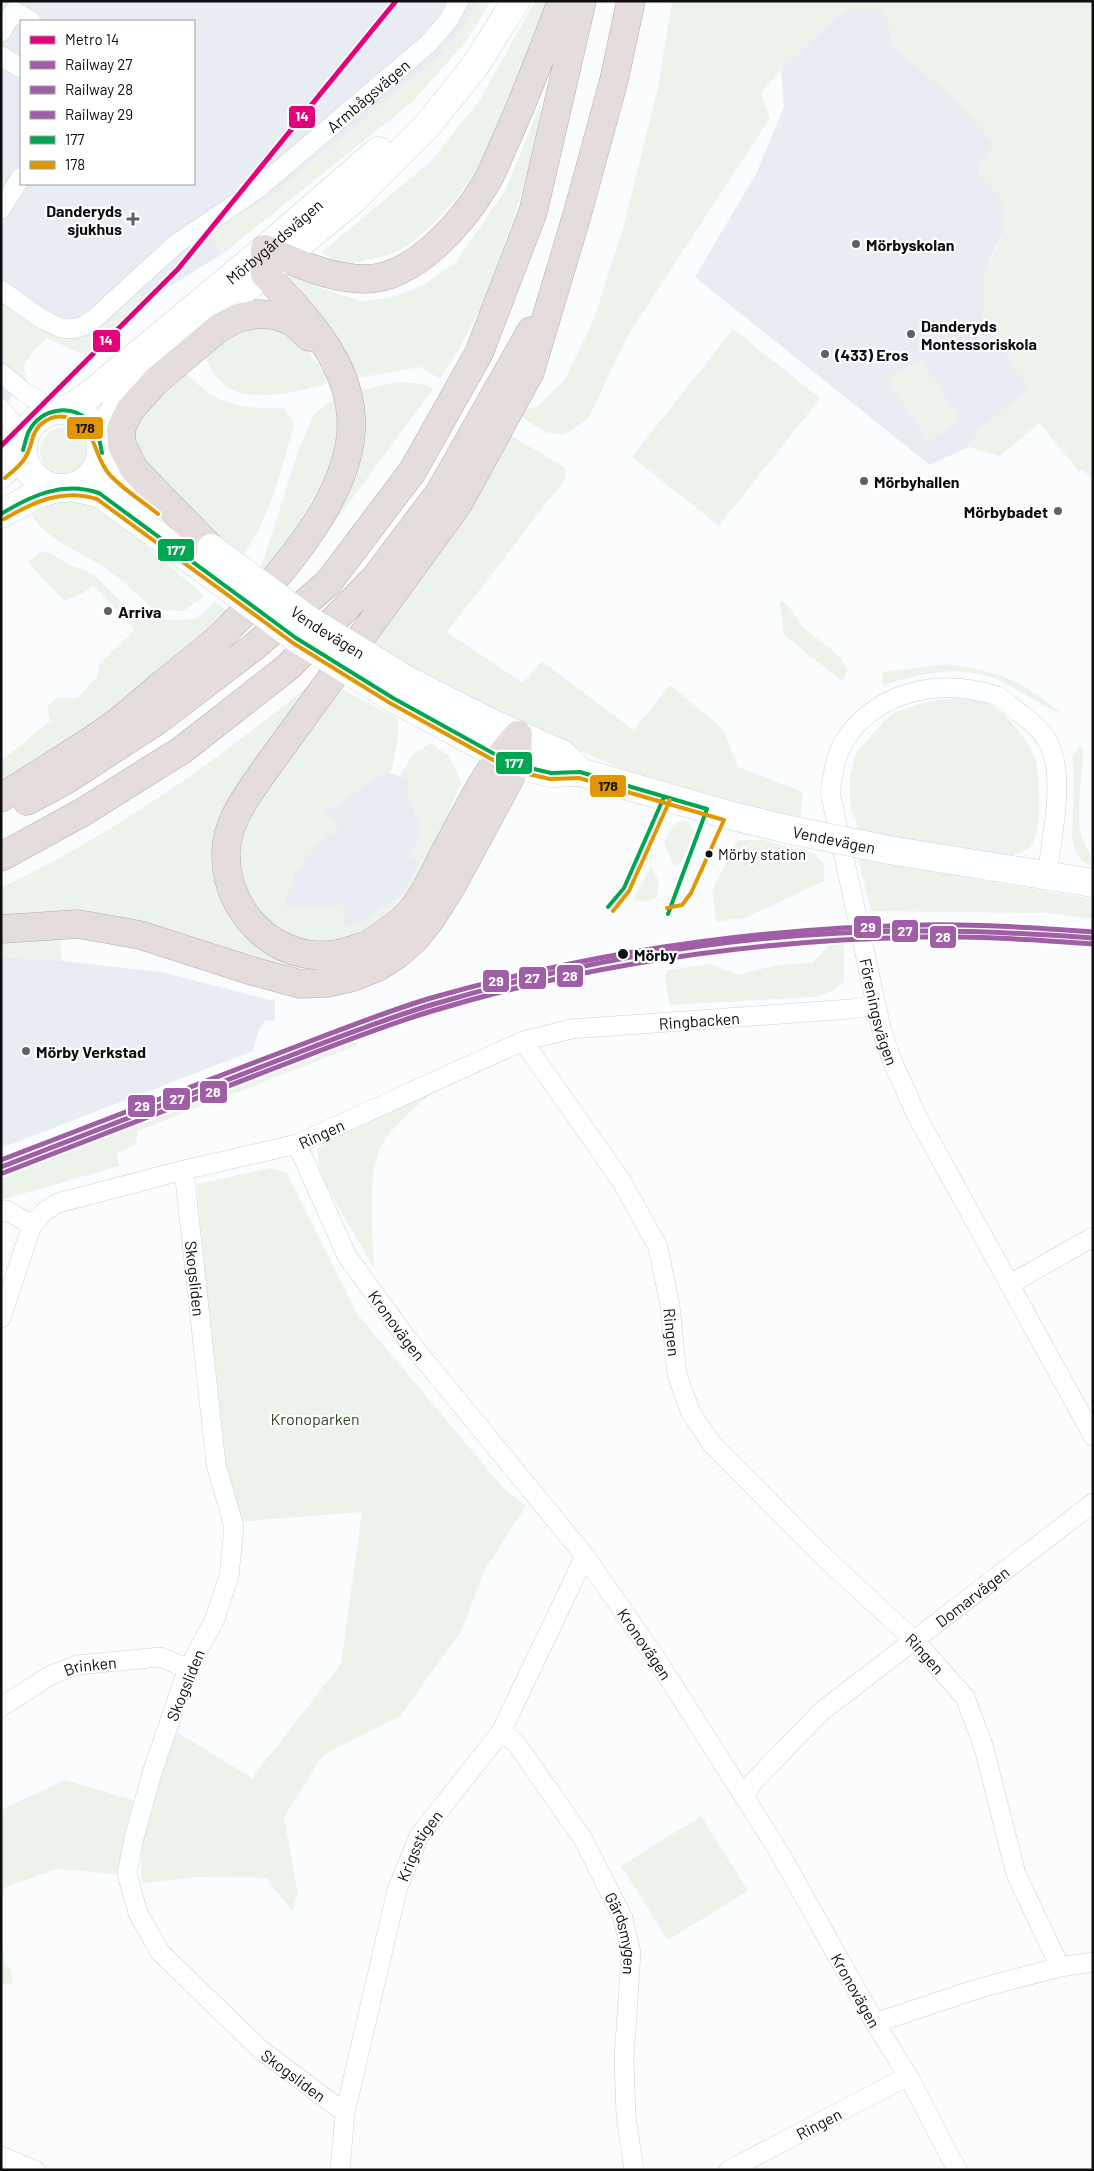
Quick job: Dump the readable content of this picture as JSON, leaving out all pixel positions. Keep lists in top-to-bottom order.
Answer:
{
  "streets": {
    "street": [
      "Armbågsvägen",
      "Mörbygårdsvägen",
      "Vendevägen",
      "Föreningsvägen",
      "Ringbacken",
      "Ringen",
      "Skogsliden",
      "Kronovägen",
      "Domarvägen",
      "Brinken",
      "Krigsstigen",
      "Gärdsmygen"
    ]
  },
  "crossings": [
    ["Mörbygårdsvägen", "Vendevägen"],
    ["Vendevägen", "Föreningsvägen"],
    ["Föreningsvägen", "Ringbacken"],
    ["Ringbacken", "Ringen"],
    ["Ringen", "Skogsliden"],
    ["Ringen", "Kronovägen"],
    ["Ringen", "Domarvägen"],
    ["Skogsliden", "Brinken"],
    ["Skogsliden", "Krigsstigen"],
    ["Kronovägen", "Domarvägen"],
    ["Kronovägen", "Krigsstigen"],
    ["Krigsstigen", "Gärdsmygen"]
  ],
  "parks": ["Kronoparken"],
  "places": {
    "health": ["Danderyds sjukhus"],
    "other": [
      "Mörbyskolan",
      "Danderyds Montessoriskola",
      "(433) Eros",
      "Mörbyhallen",
      "Mörbybadet",
      "Arriva",
      "Mörby station",
      "Mörby",
      "Mörby Verkstad"
    ]
  },
  "lines": [
    "metro line 14",
    "transit line 177",
    "transit line 178",
    "rail line 29",
    "rail line 27",
    "rail line 28"
  ],
  "legend": [
    "Metro 14",
    "Railway 27",
    "Railway 28",
    "Railway 29",
    "177",
    "178"
  ]
}
